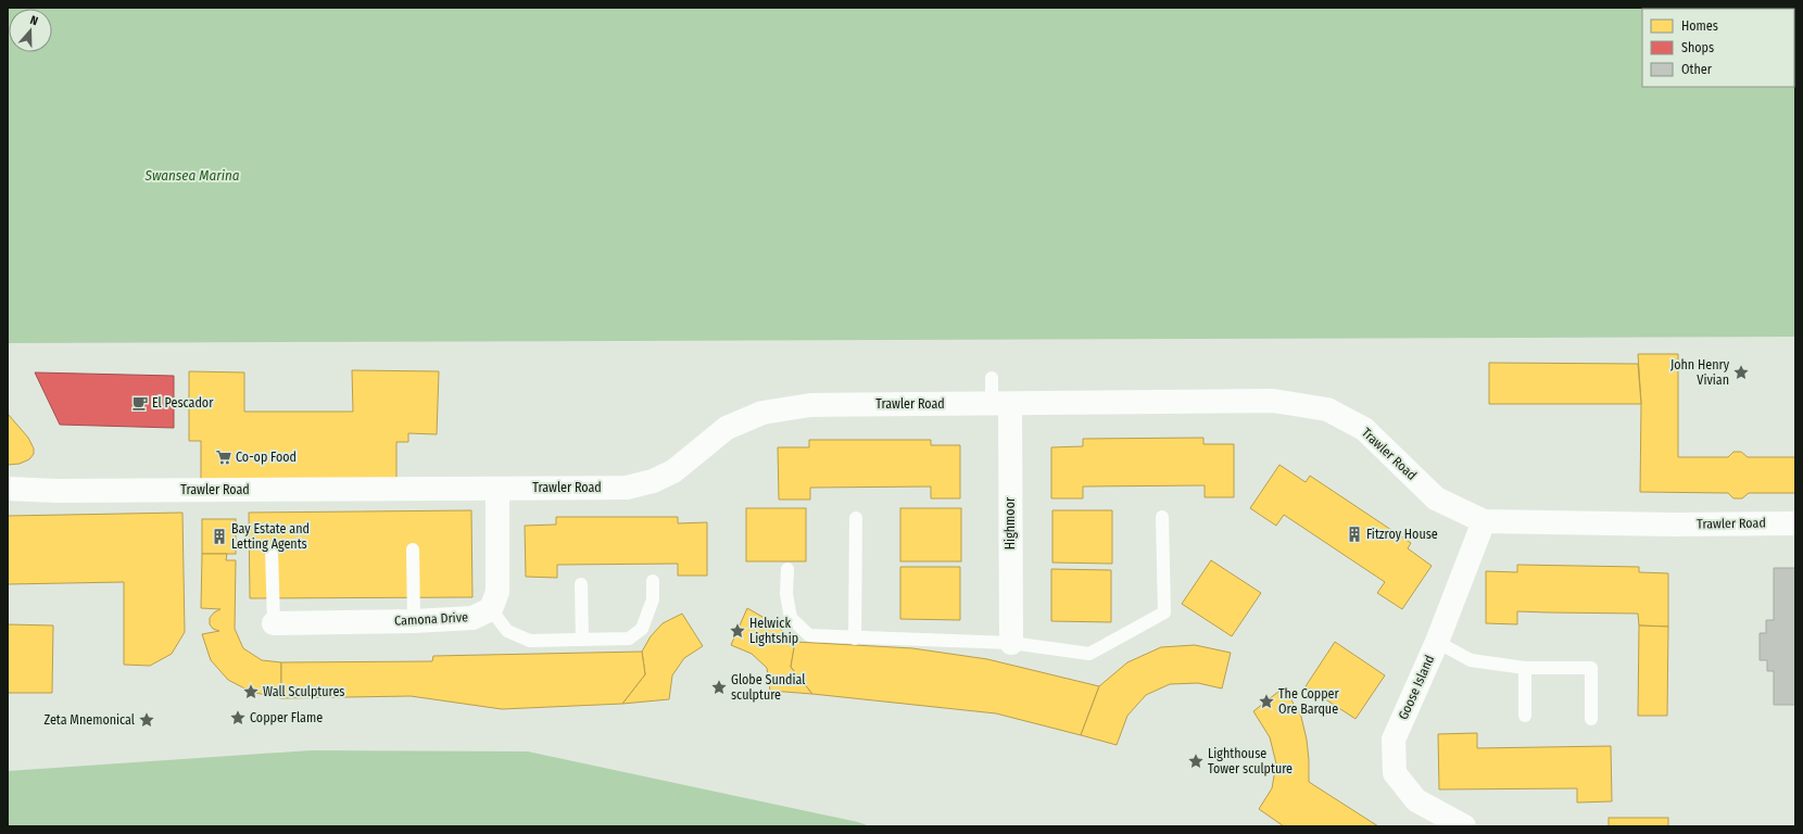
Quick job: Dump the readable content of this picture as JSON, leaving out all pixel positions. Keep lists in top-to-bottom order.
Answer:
{
  "streets": {
    "street": [
      "Trawler Road",
      "Highmoor",
      "Camona Drive",
      "Goose Island"
    ]
  },
  "crossings": [
    ["Trawler Road", "Highmoor"],
    ["Trawler Road", "Goose Island"]
  ],
  "water": ["Swansea Marina"],
  "places": {
    "place": [
      "John Henry Vivian",
      "Helwick Lightship",
      "Globe Sundial sculpture",
      "Wall Sculptures",
      "The Copper Ore Barque",
      "Copper Flame",
      "Zeta Mnemonical",
      "Lighthouse Tower sculpture"
    ],
    "cafe": ["El Pescador"],
    "supermarket": ["Co-op Food"],
    "building": ["Fitzroy House", "Bay Estate and Letting Agents"]
  },
  "legend": ["Homes", "Shops", "Other"],
  "north": "top"
}
